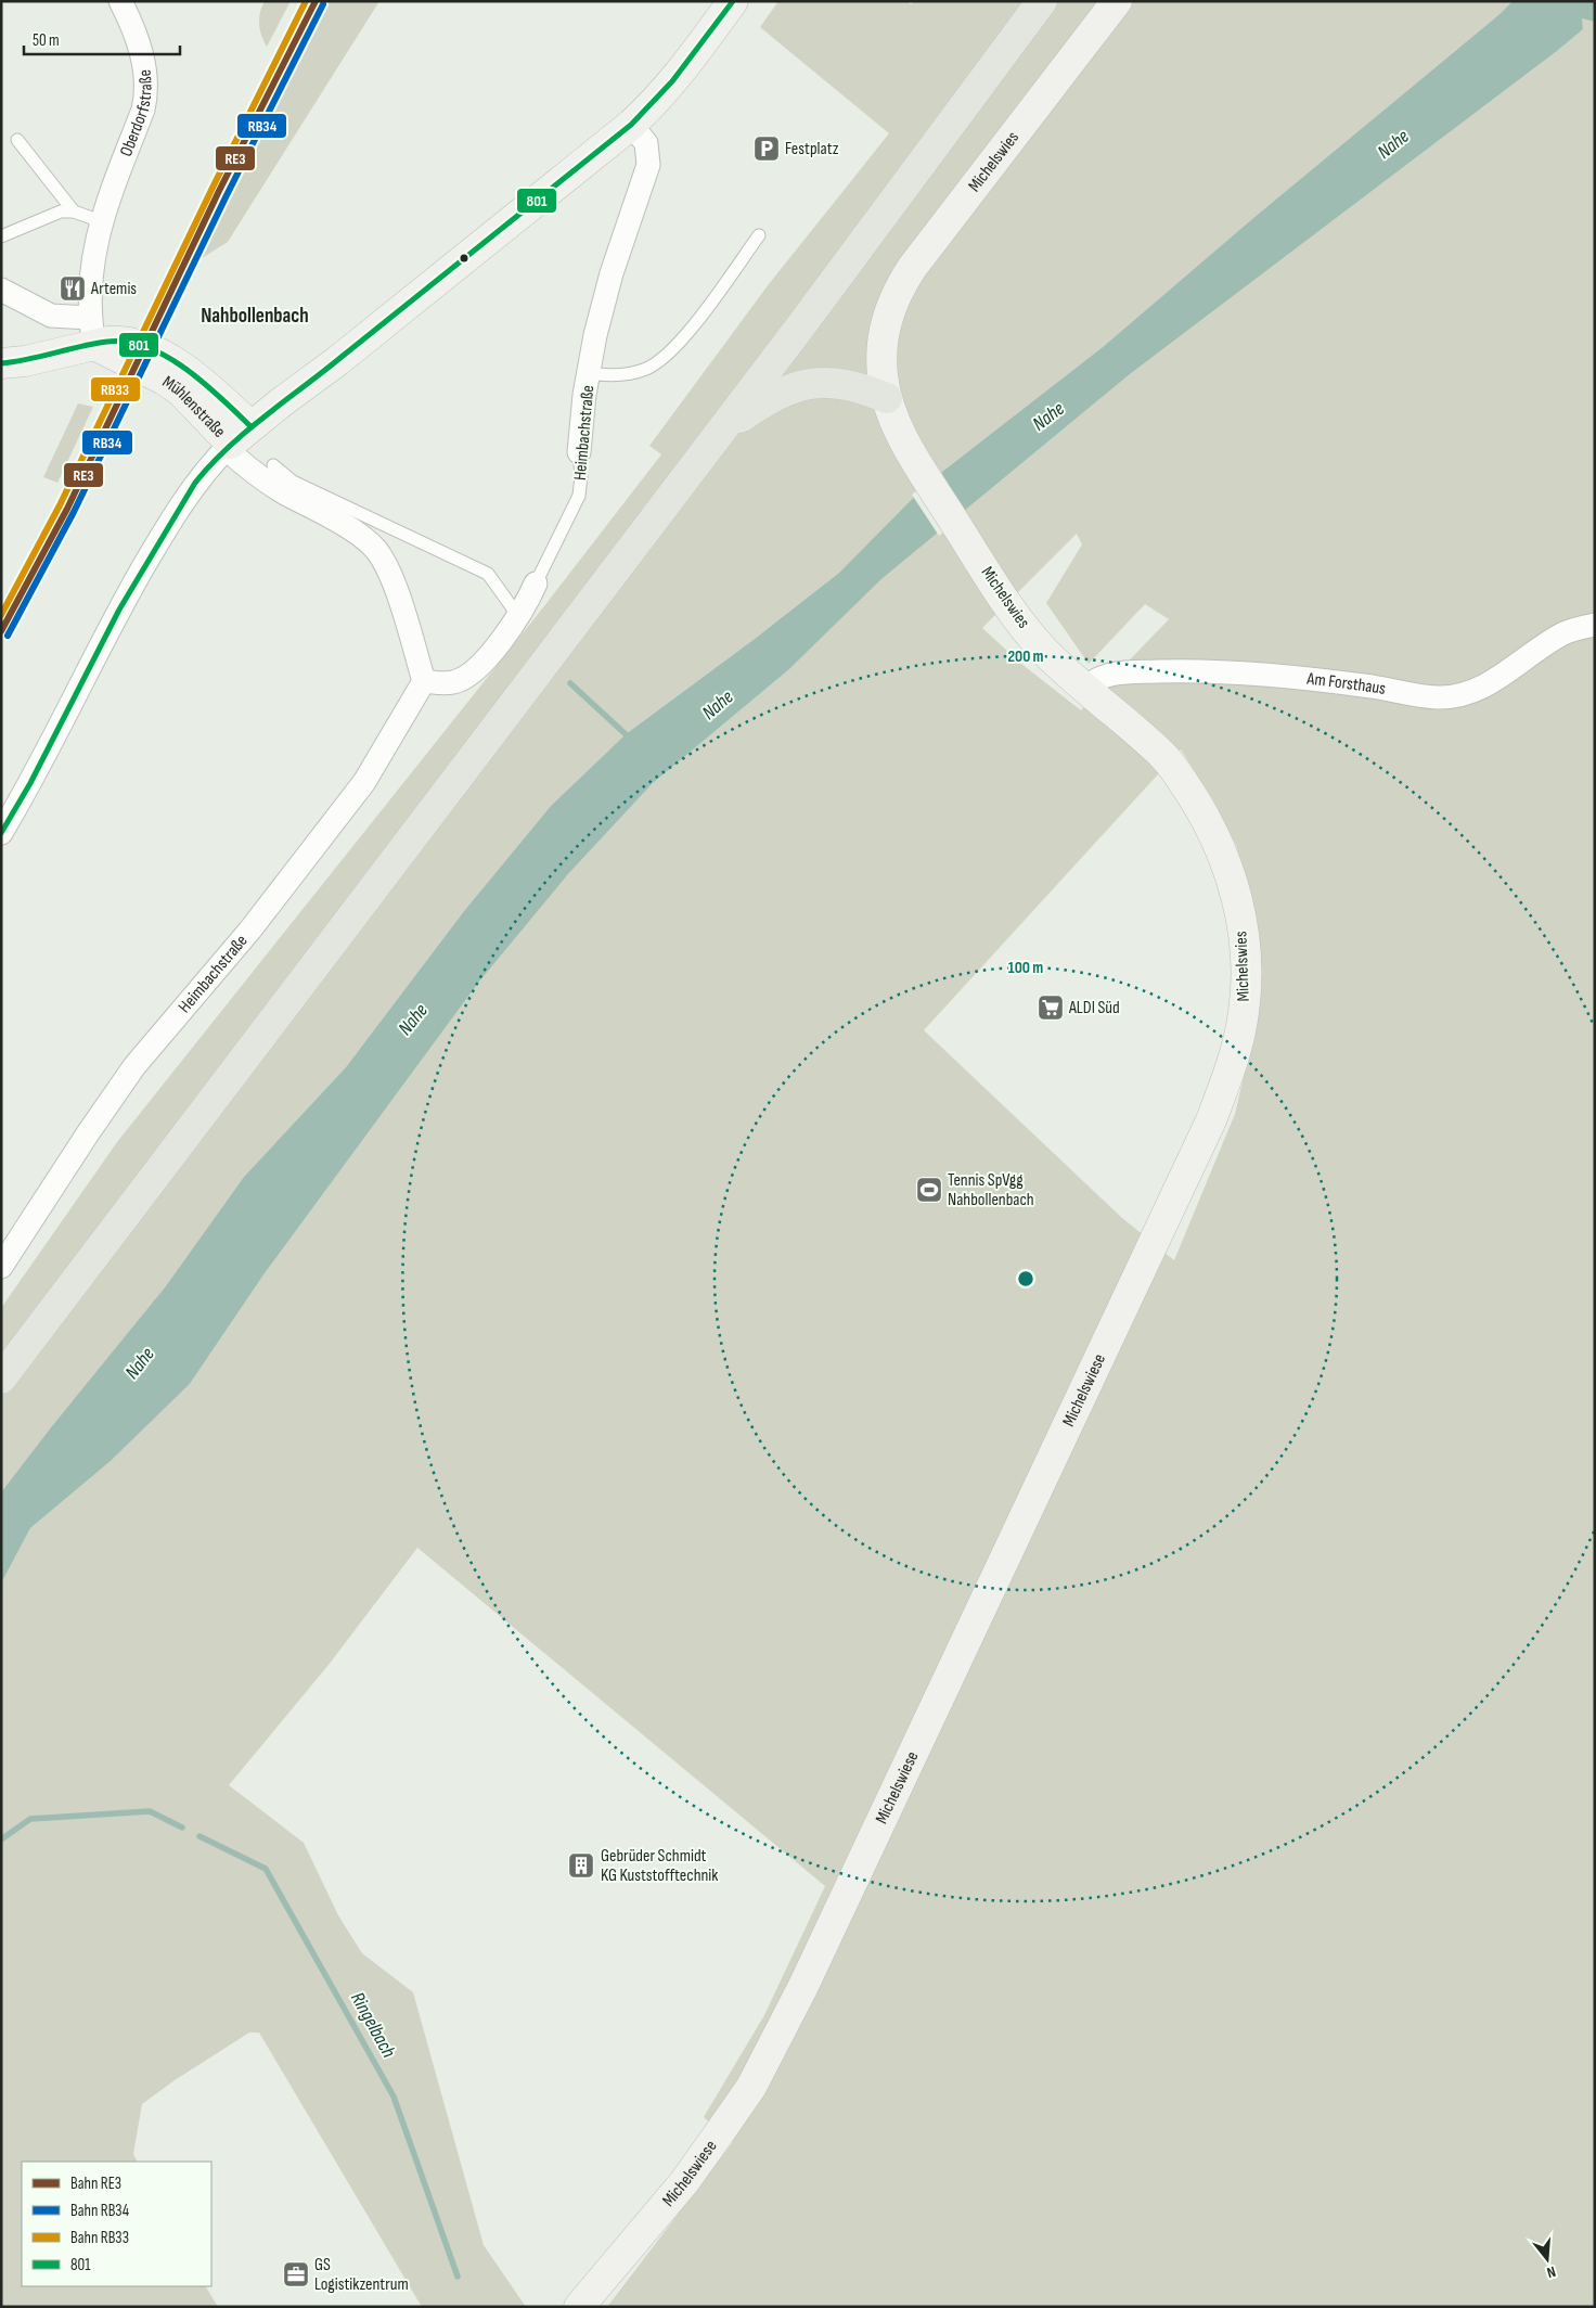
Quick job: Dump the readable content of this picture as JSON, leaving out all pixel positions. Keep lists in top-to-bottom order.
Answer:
{
  "streets": {
    "street": [
      "Oberdorfstraße",
      "Michelswies",
      "Mühlenstraße",
      "Heimbachstraße",
      "Am Forsthaus",
      "Michelswiese"
    ]
  },
  "crossings": [
    ["Oberdorfstraße", "Mühlenstraße"],
    ["Michelswies", "Am Forsthaus"],
    ["Michelswies", "Michelswiese"]
  ],
  "districts": ["Nahbollenbach"],
  "water": ["Nahe", "Ringelbach"],
  "places": {
    "parking": ["Festplatz"],
    "restaurant": ["Artemis"],
    "supermarket": ["ALDI Süd"],
    "sports": ["Tennis SpVgg Nahbollenbach"],
    "building": ["Gebrüder Schmidt KG Kuststofftechnik"],
    "office": ["GS Logistikzentrum"]
  },
  "lines": [
    "rail line RE3",
    "rail line RB33",
    "transit line 801",
    "rail line RB34"
  ],
  "legend": [
    "Bahn RE3",
    "Bahn RB34",
    "Bahn RB33",
    "801"
  ],
  "scale_bar": "50 m",
  "north": "bottom",
  "rings": ["200 m", "100 m"]
}
